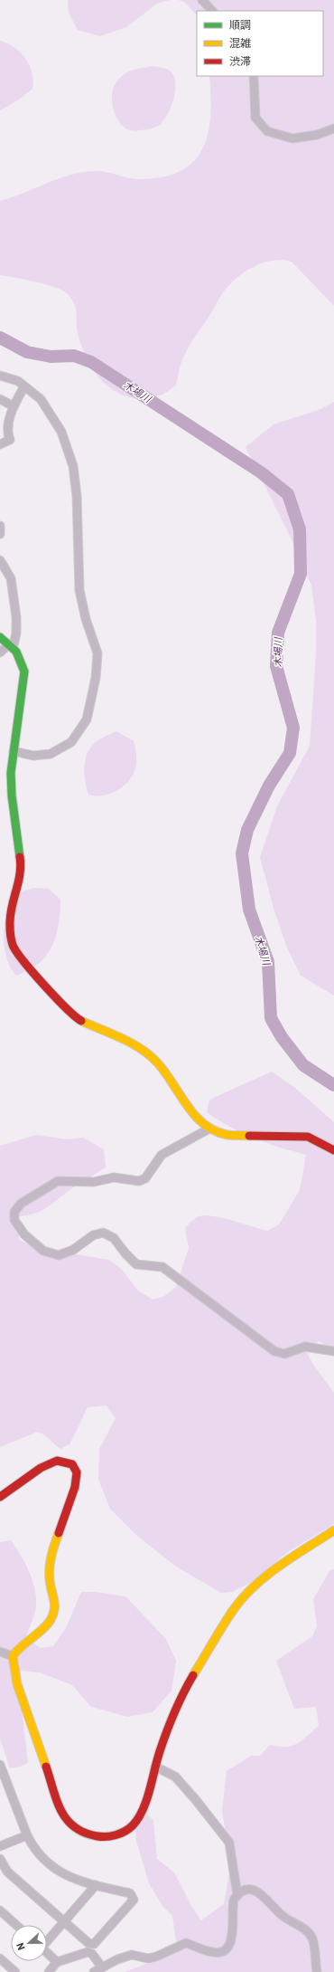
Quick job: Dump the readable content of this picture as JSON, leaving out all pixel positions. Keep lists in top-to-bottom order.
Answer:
{
  "water": ["木場川"],
  "legend": ["順調", "混雑", "渋滞"],
  "north": "left"
}
